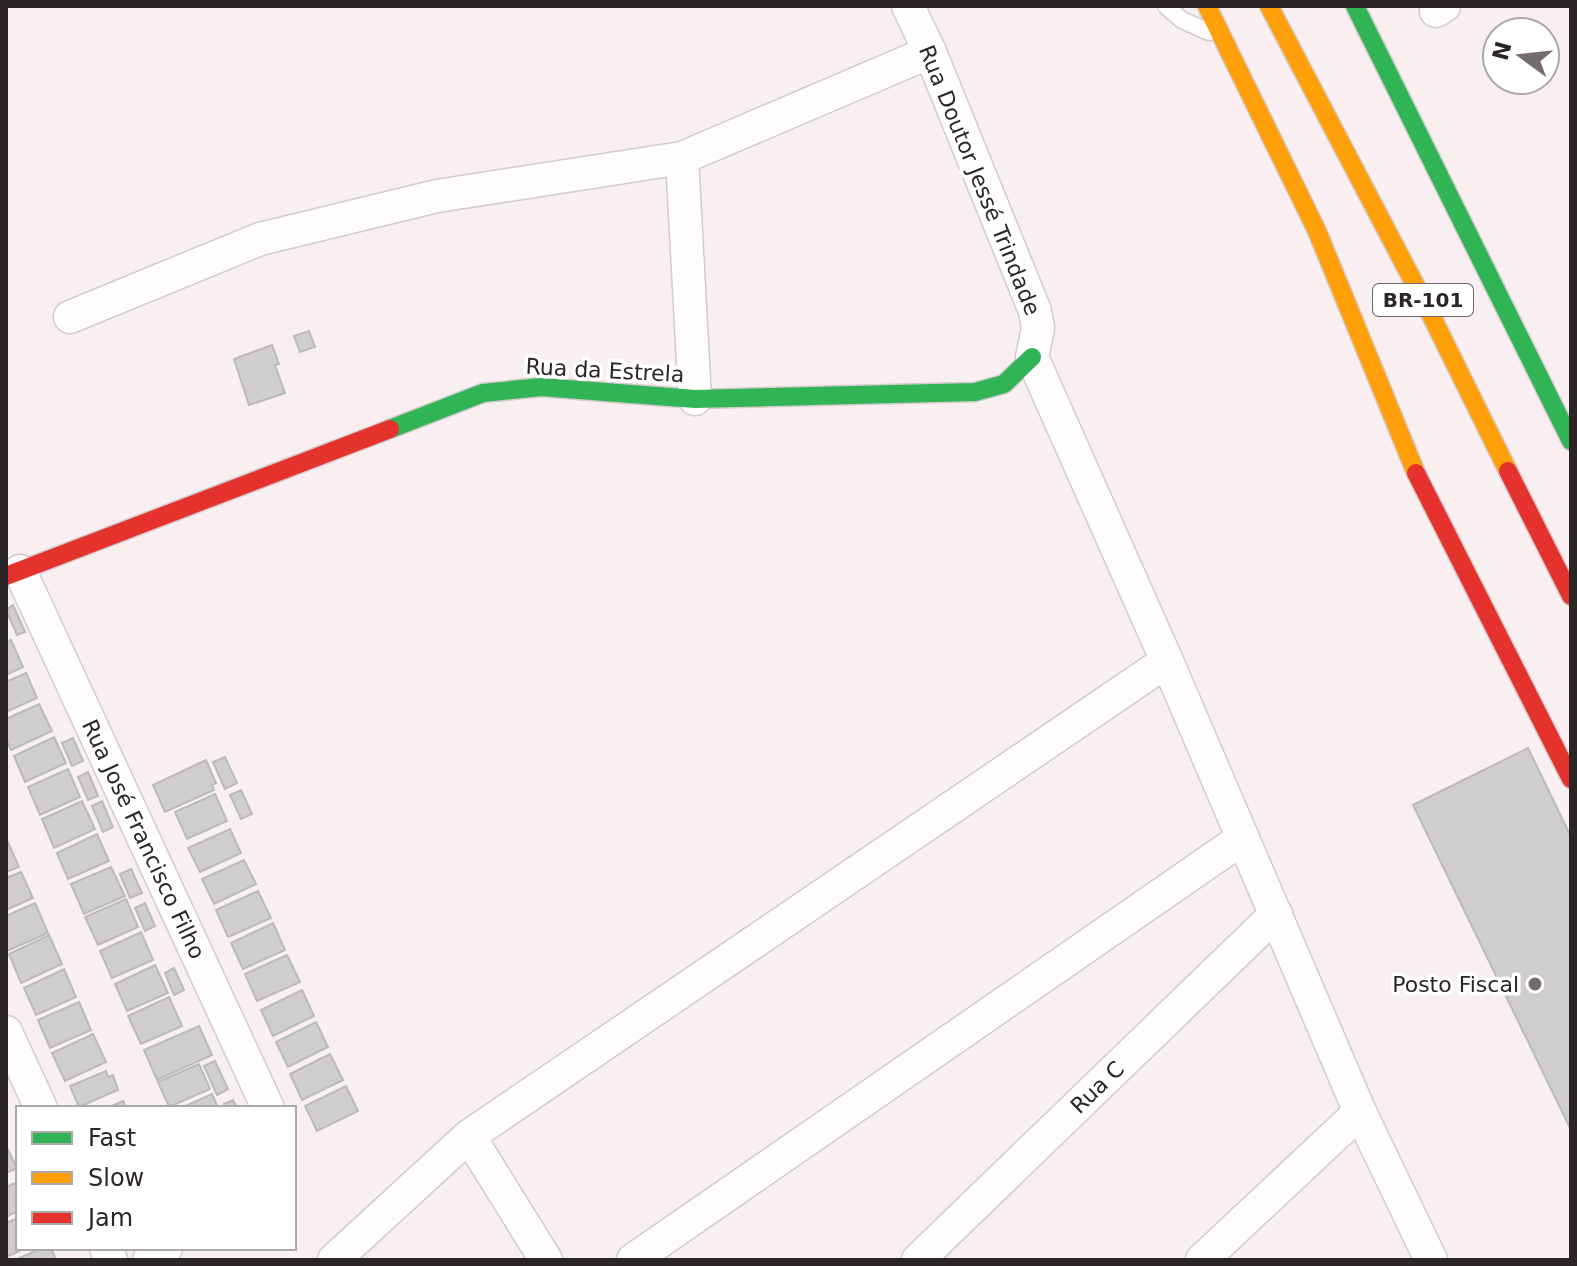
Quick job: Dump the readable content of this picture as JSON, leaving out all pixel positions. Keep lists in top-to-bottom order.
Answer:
{
  "streets": {
    "main road": ["BR-101", "Rua da Estrela"],
    "street": ["Rua Doutor Jessé Trindade", "Rua José Francisco Filho", "Rua C"]
  },
  "crossings": [
    ["Rua Doutor Jessé Trindade", "Rua da Estrela"],
    ["Rua da Estrela", "Rua José Francisco Filho"]
  ],
  "places": ["Posto Fiscal"],
  "legend": ["Fast", "Slow", "Jam"],
  "north": "left"
}
